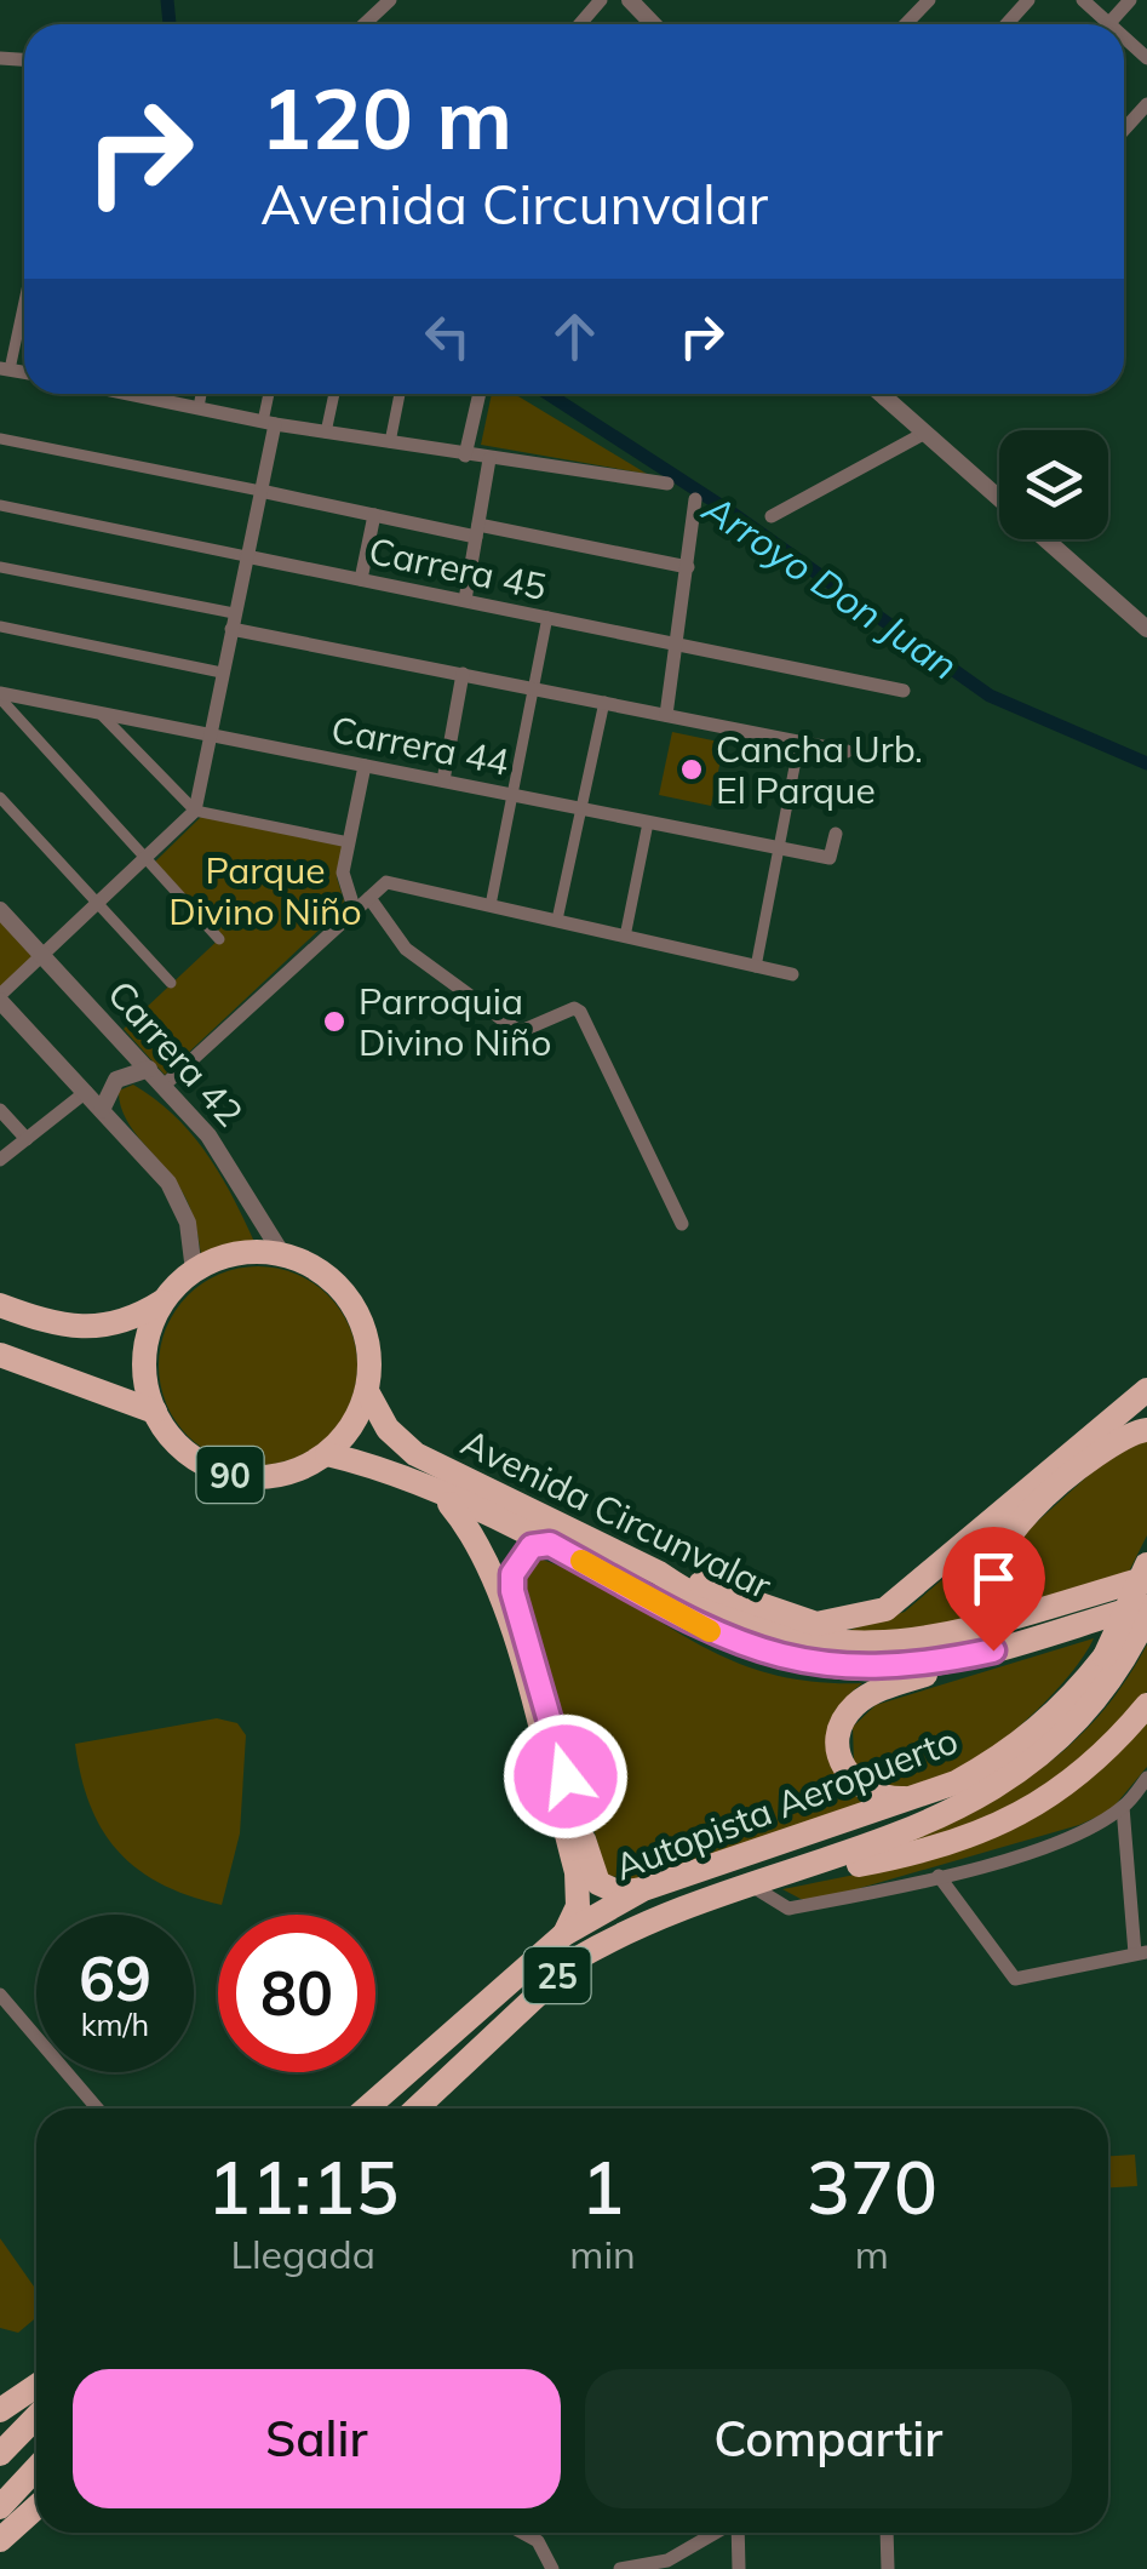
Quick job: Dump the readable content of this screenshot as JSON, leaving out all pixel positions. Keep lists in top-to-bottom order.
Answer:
{
  "streets": {
    "highway": [
      "90",
      "Avenida Circunvalar",
      "Autopista Aeropuerto",
      "25"
    ],
    "street": ["Carrera 45", "Carrera 44", "Carrera 42"]
  },
  "crossings": [
    ["Carrera 42", "90"],
    ["Carrera 42", "Avenida Circunvalar"],
    ["90", "Avenida Circunvalar"]
  ],
  "water": ["Arroyo Don Juan"],
  "parks": ["Parque Divino Niño"],
  "places": ["Cancha Urb. El Parque", "Parroquia Divino Niño"],
  "page": {
    "turn": ["120 m", "Avenida Circunvalar"],
    "speed": "69 km/h",
    "limit": "80",
    "eta": [
      "11:15",
      "Llegada",
      "1",
      "min",
      "370",
      "m"
    ],
    "buttons": ["Salir", "Compartir"]
  }
}
